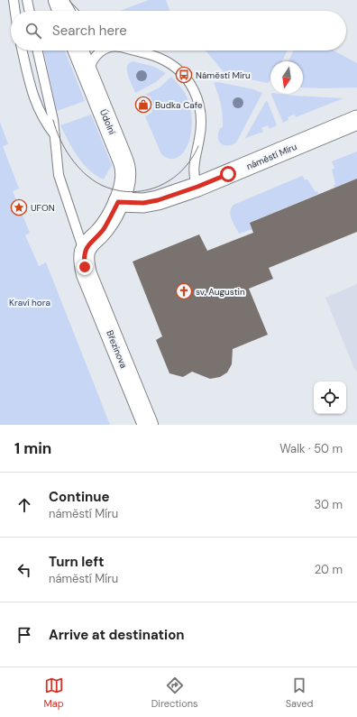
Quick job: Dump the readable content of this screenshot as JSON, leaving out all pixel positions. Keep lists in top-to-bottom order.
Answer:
{
  "streets": {
    "street": ["Údolní", "náměstí Míru", "Březinova"]
  },
  "crossings": [
    ["Údolní", "náměstí Míru"]
  ],
  "parks": ["Kraví hora"],
  "places": {
    "bus stop": ["Náměstí Míru"],
    "shop": ["Budka Cafe"],
    "place": ["UFON"],
    "church": ["sv. Augustin"]
  },
  "north": "bottom",
  "page": {
    "search": "Search here",
    "heading": ["1 min", "Walk · 50 m"],
    "list": [
      ["Continue", "náměstí Míru", "30 m"],
      ["Turn left", "náměstí Míru", "20 m"],
      "Arrive at destination"
    ],
    "nav": ["Map", "Directions", "Saved"]
  }
}
